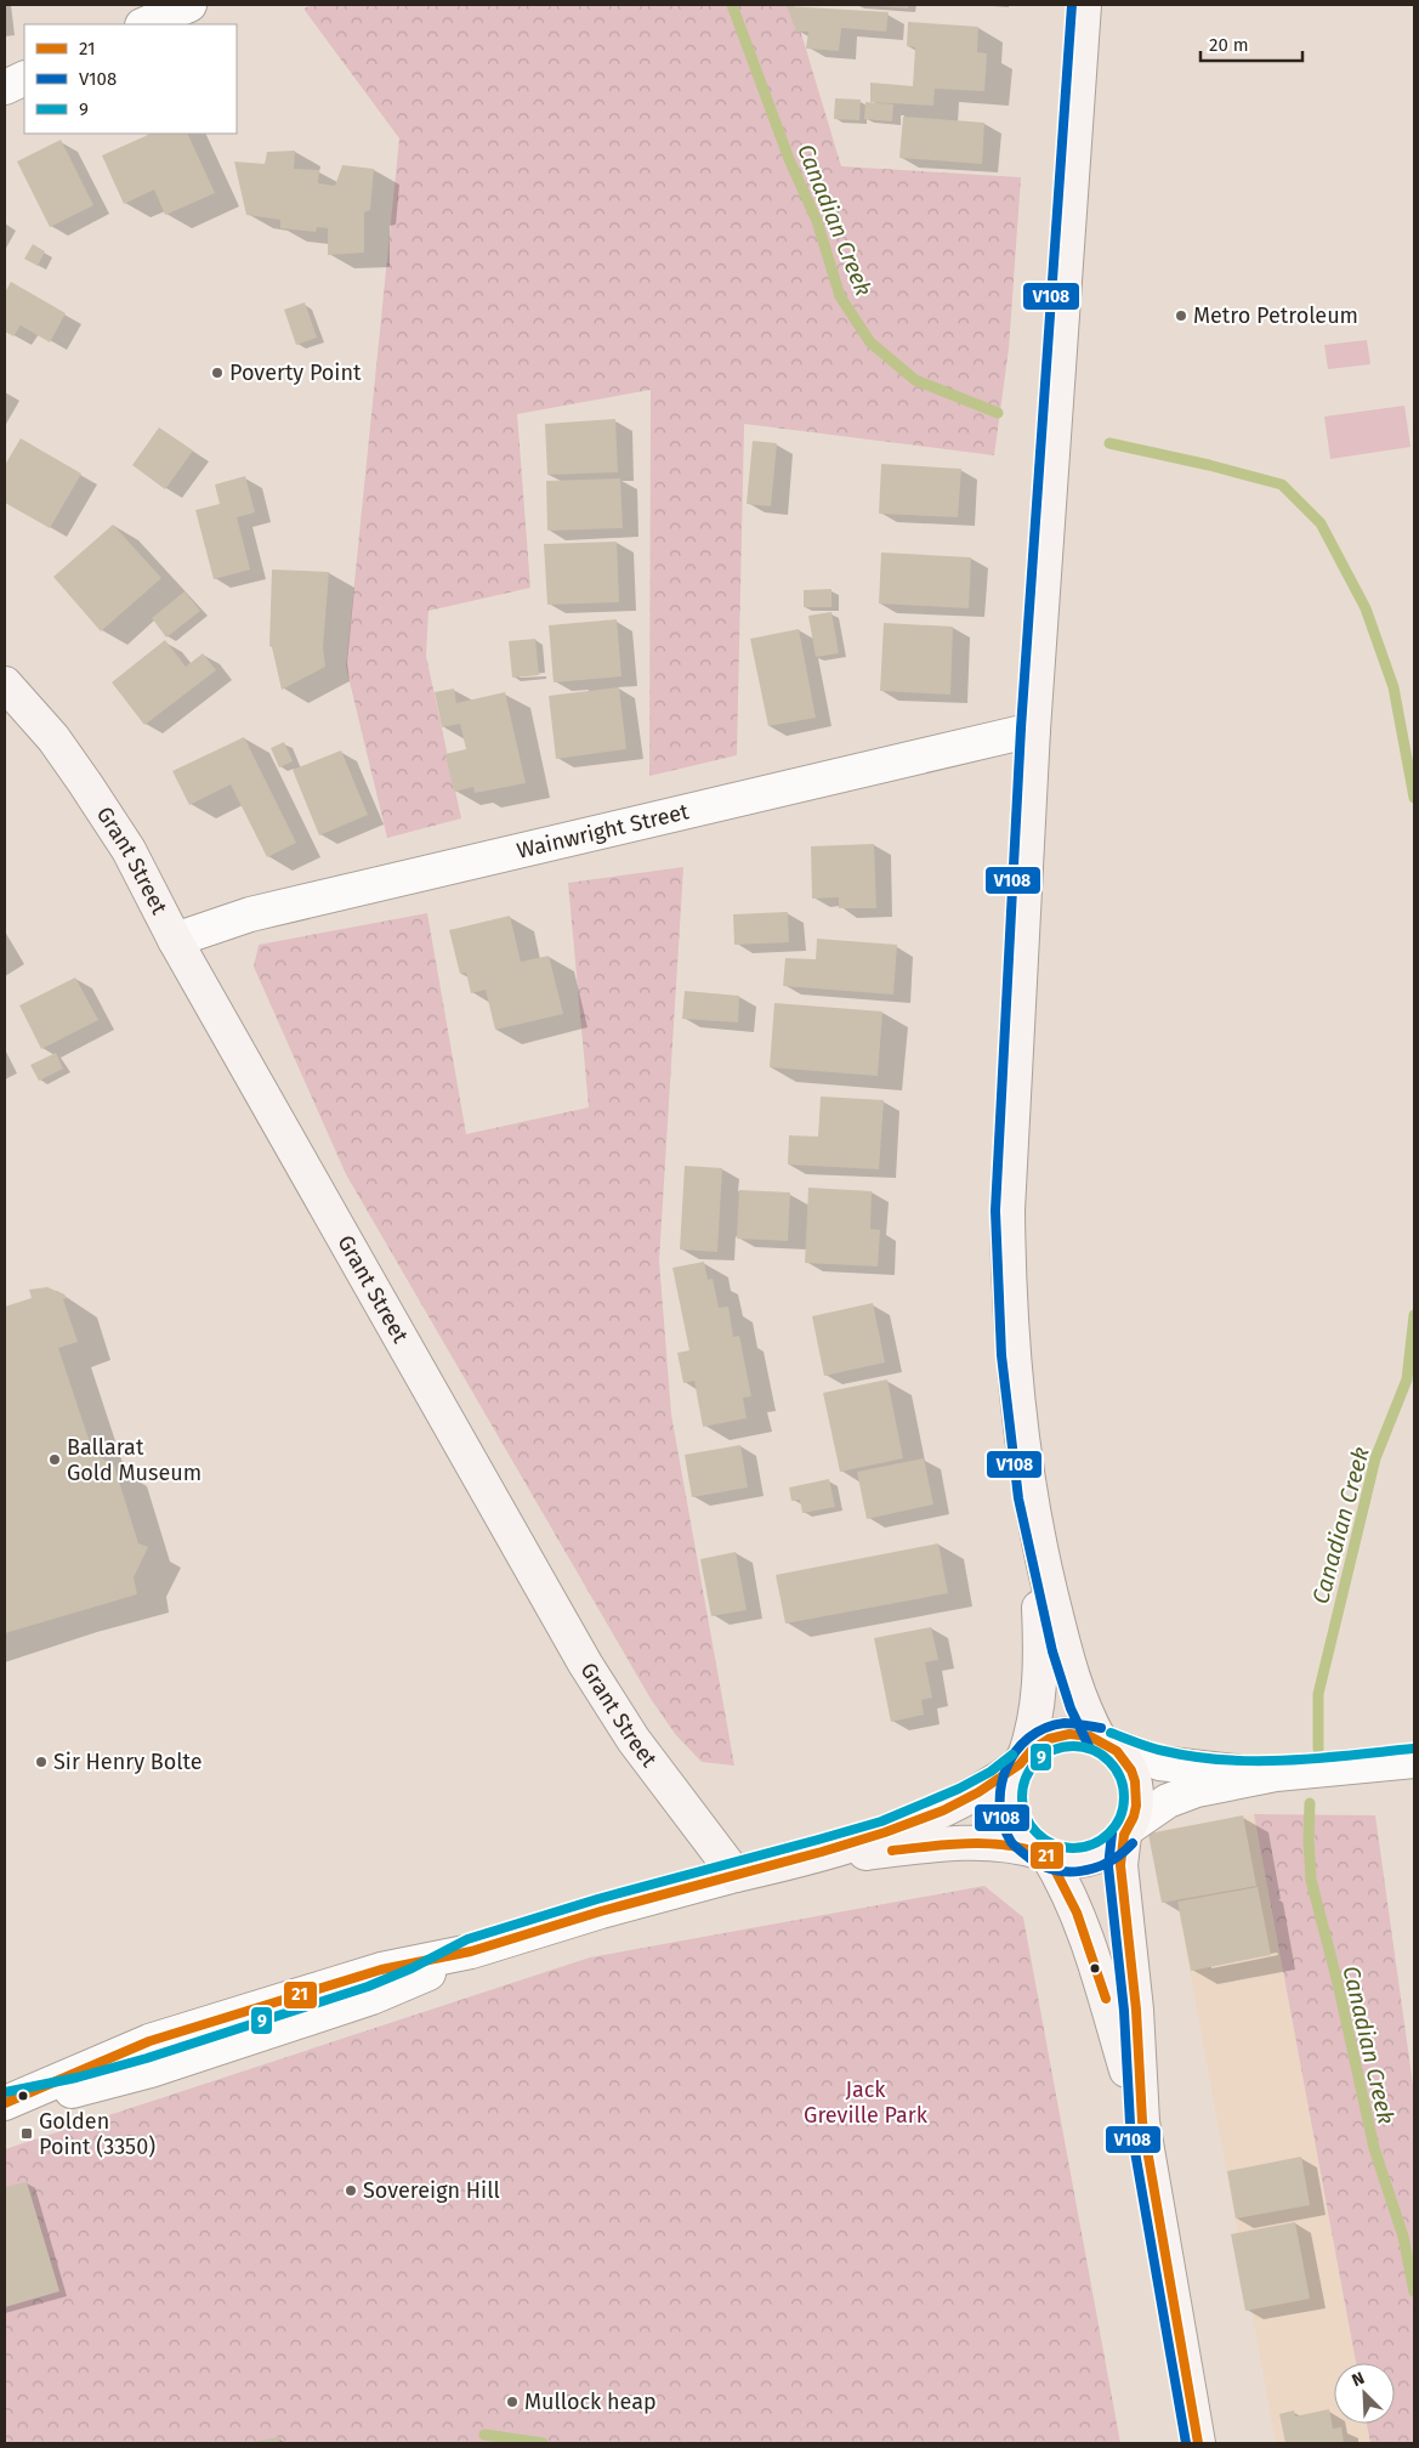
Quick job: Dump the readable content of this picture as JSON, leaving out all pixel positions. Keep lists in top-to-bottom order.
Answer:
{
  "streets": {
    "main road": ["Grant Street"],
    "street": ["Wainwright Street"]
  },
  "crossings": [
    ["Wainwright Street", "Grant Street"]
  ],
  "water": ["Canadian Creek"],
  "parks": ["Jack Greville Park"],
  "places": {
    "other": [
      "Metro Petroleum",
      "Poverty Point",
      "Ballarat Gold Museum",
      "Sir Henry Bolte",
      "Sovereign Hill",
      "Mullock heap"
    ],
    "transit": ["Golden Point (3350)"]
  },
  "lines": ["transit line V108", "transit line 9", "transit line 21"],
  "legend": ["21", "V108", "9"],
  "scale_bar": "20 m",
  "north": "top left"
}
